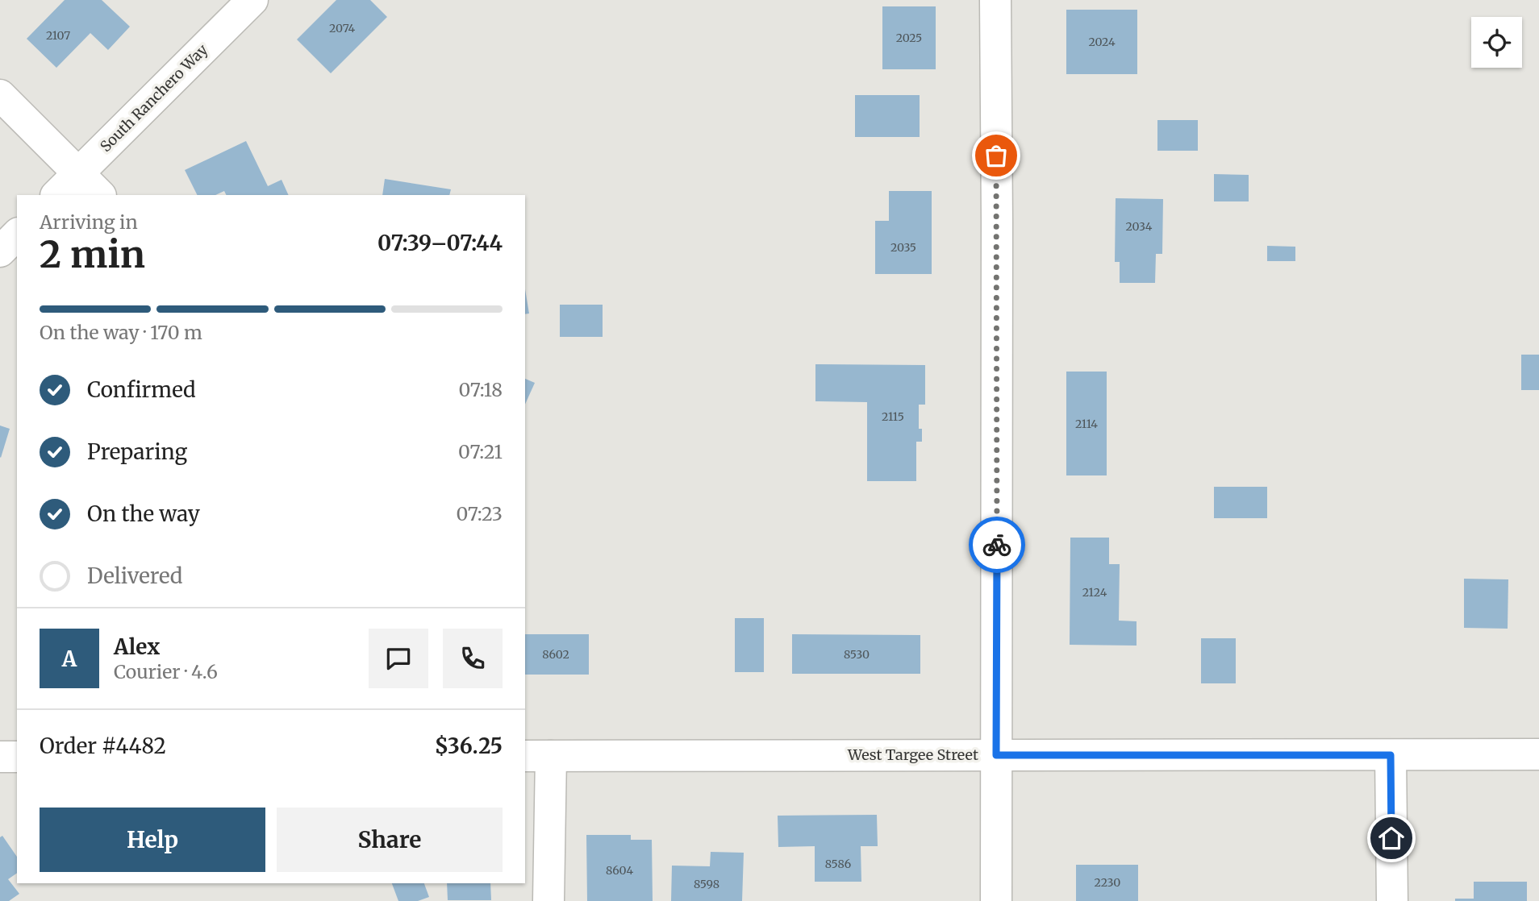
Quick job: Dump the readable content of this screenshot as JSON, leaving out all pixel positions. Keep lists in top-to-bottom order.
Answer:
{
  "streets": {
    "street": ["South Ranchero Way", "West Targee Street"]
  },
  "house_numbers": [
    "2074",
    "2107",
    "2025",
    "2024",
    "2034",
    "2035",
    "2115",
    "2114",
    "2124",
    "8602",
    "8530",
    "8586",
    "8604",
    "2230",
    "8598"
  ],
  "page": {
    "heading": ["2 min", "Arriving in", "07:39–07:44"],
    "panel": [
      "Alex",
      "Courier · 4.6",
      "Order #4482",
      "$36.25"
    ],
    "bar": "On the way · 170 m",
    "list": [
      ["Confirmed", "07:18"],
      ["Preparing", "07:21"],
      ["On the way", "07:23"],
      "Delivered"
    ],
    "round": "A",
    "buttons": ["Help", "Share"]
  }
}
